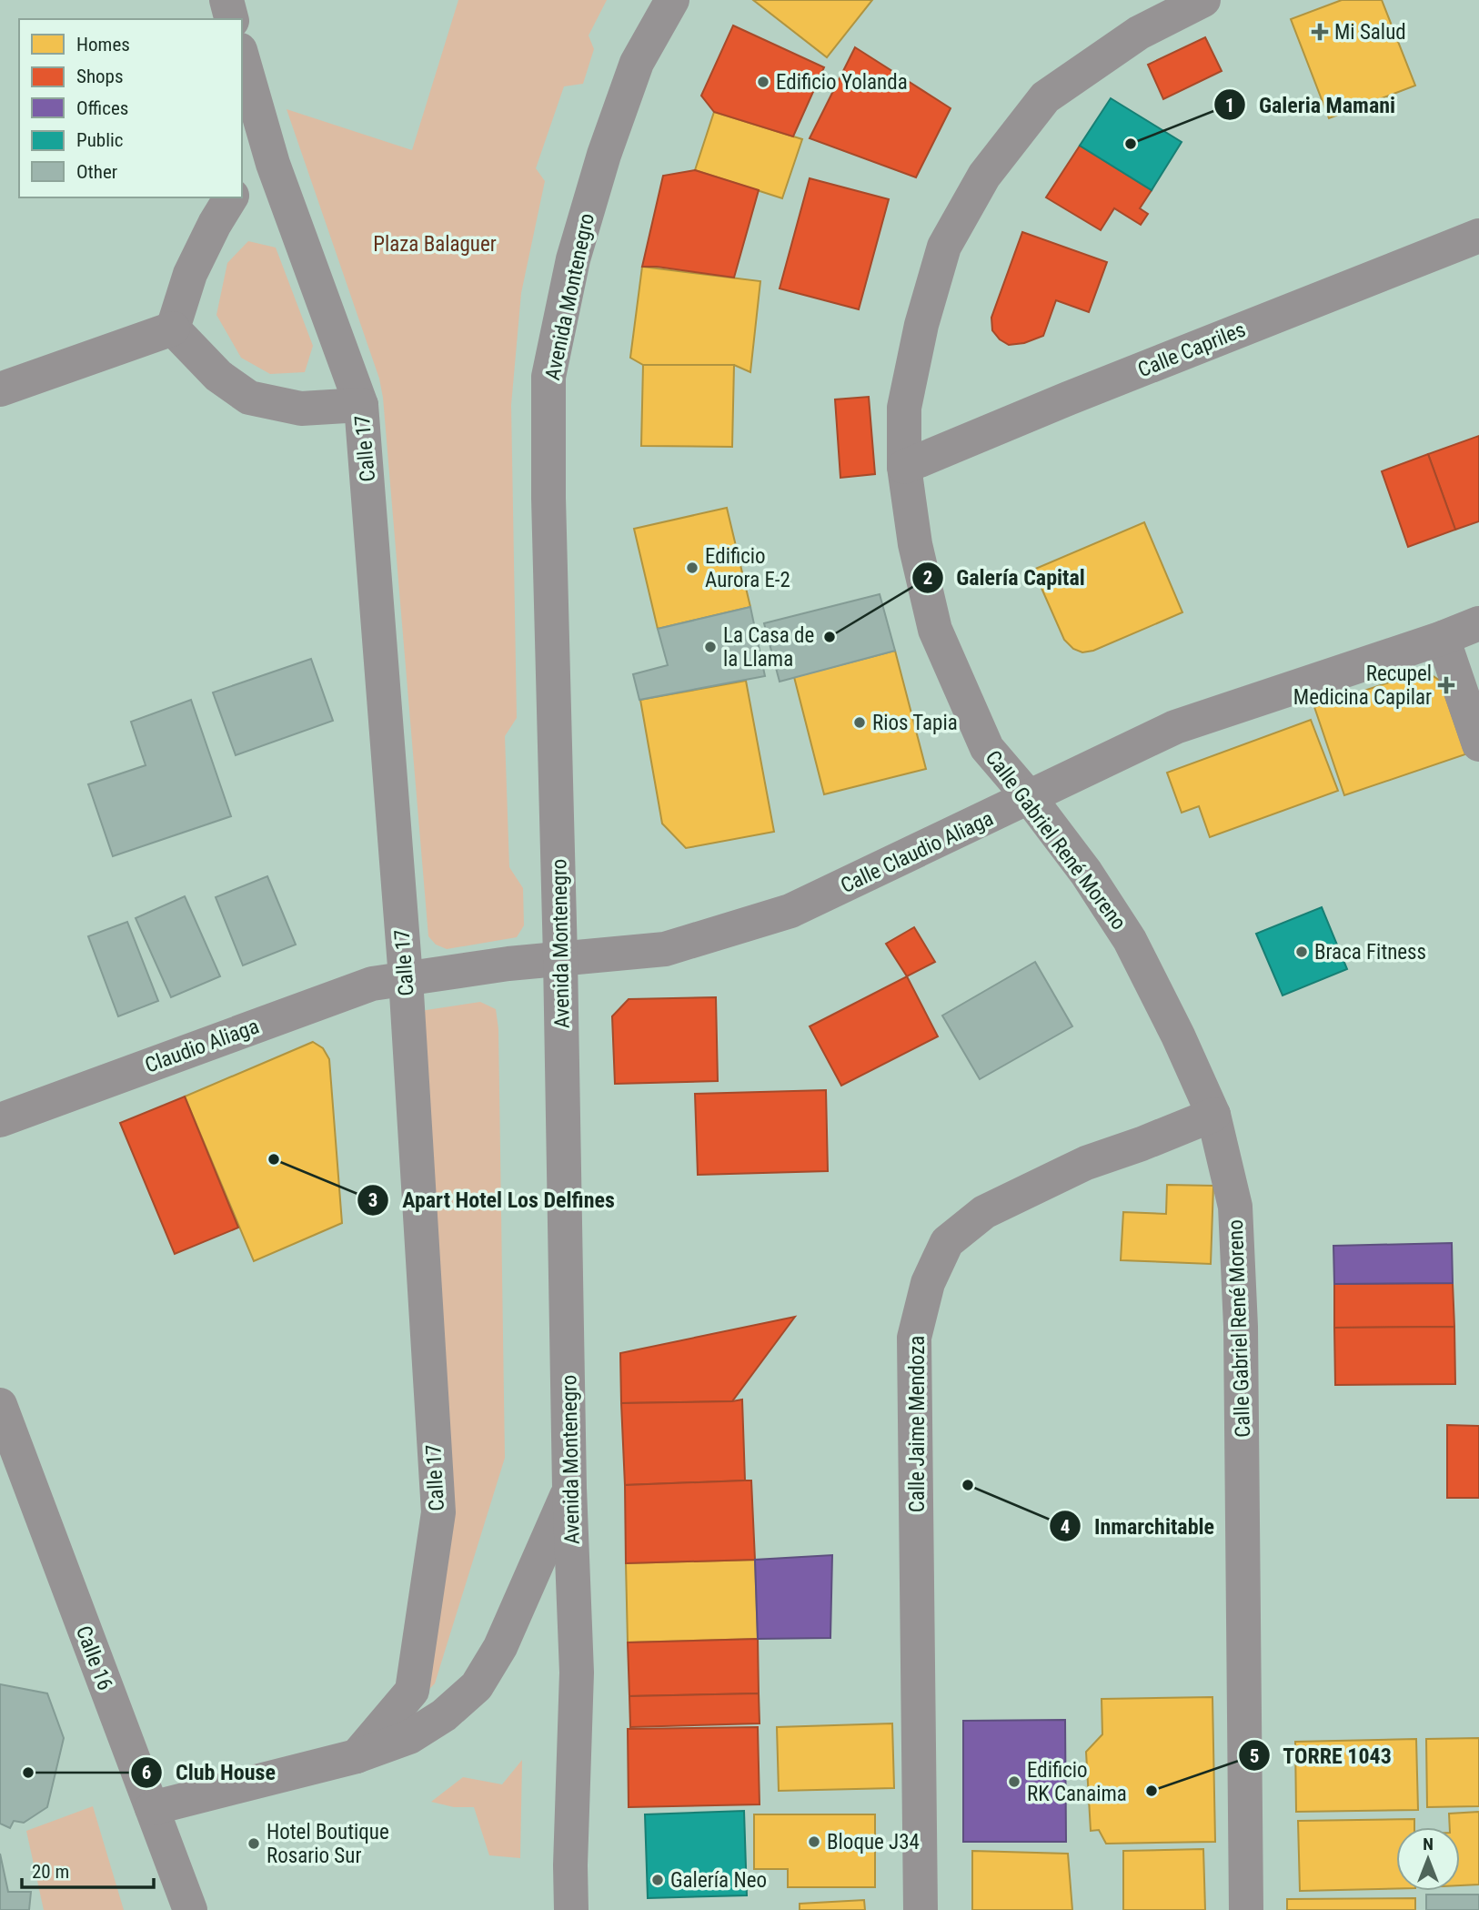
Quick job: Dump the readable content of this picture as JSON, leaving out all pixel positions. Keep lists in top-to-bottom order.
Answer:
{
  "streets": {
    "street": [
      "Avenida Montenegro",
      "Calle Capriles",
      "Calle 17",
      "Calle Gabriel René Moreno",
      "Calle Claudio Aliaga",
      "Claudio Aliaga",
      "Calle Jaime Mendoza",
      "Calle 16"
    ]
  },
  "crossings": [
    ["Avenida Montenegro", "Calle Claudio Aliaga"],
    ["Calle Capriles", "Calle Gabriel René Moreno"],
    ["Calle 17", "Calle Claudio Aliaga"],
    ["Calle 17", "Claudio Aliaga"],
    ["Calle Gabriel René Moreno", "Calle Claudio Aliaga"],
    ["Calle Gabriel René Moreno", "Calle Jaime Mendoza"],
    ["Calle Claudio Aliaga", "Claudio Aliaga"]
  ],
  "parks": ["Plaza Balaguer"],
  "places": {
    "health": ["Mi Salud", "Recupel Medicina Capilar"],
    "other": [
      "Edificio Yolanda",
      "Galeria Mamani",
      "Edificio Aurora E-2",
      "Galería Capital",
      "La Casa de la Llama",
      "Rios Tapia",
      "Braca Fitness",
      "Apart Hotel Los Delfines",
      "Inmarchitable",
      "Club House",
      "Edificio RK Canaima",
      "TORRE 1043",
      "Bloque J34",
      "Hotel Boutique Rosario Sur",
      "Galería Neo"
    ]
  },
  "legend": [
    "Homes",
    "Shops",
    "Offices",
    "Public",
    "Other"
  ],
  "scale_bar": "20 m",
  "north": "top"
}
